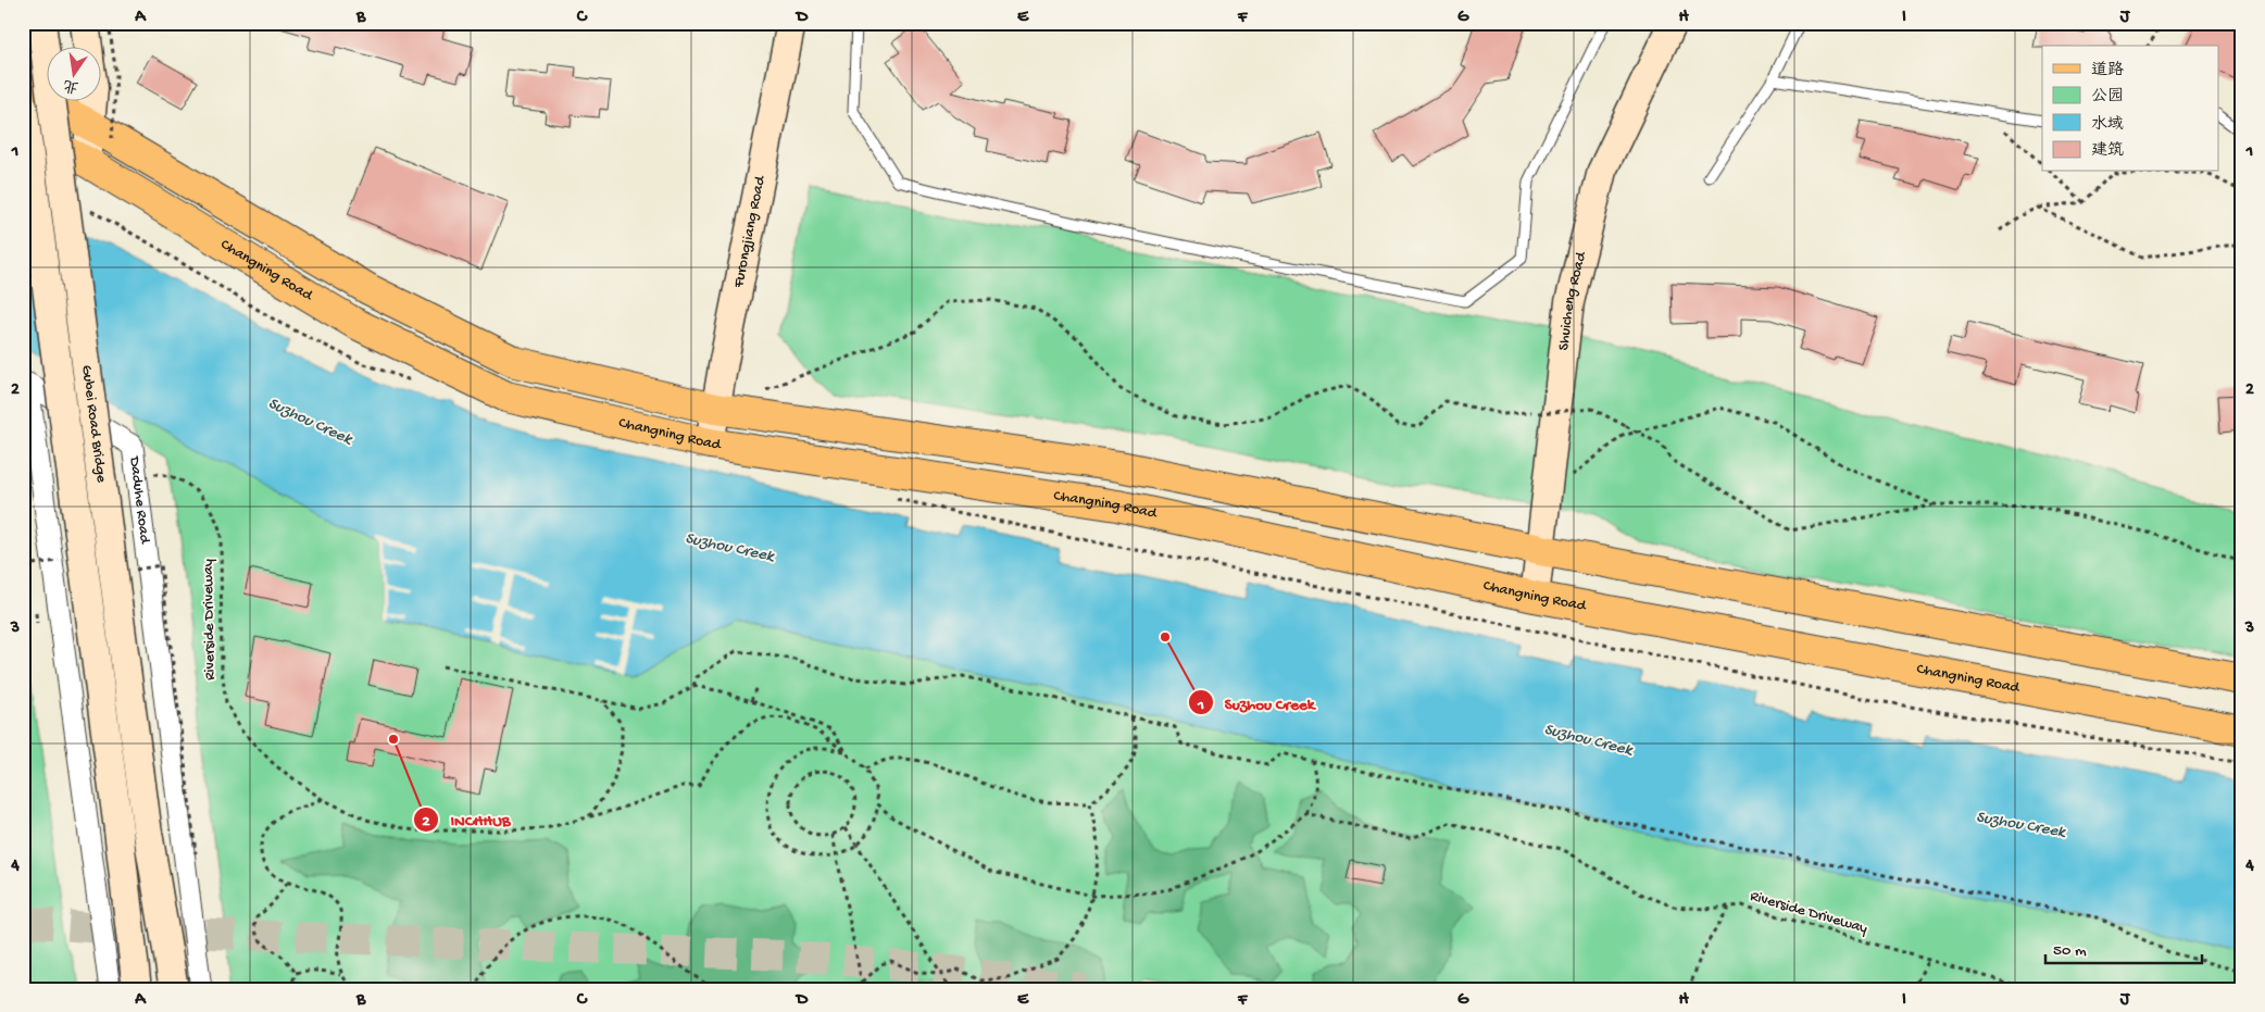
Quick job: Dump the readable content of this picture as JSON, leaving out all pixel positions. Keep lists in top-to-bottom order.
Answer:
{
  "streets": {
    "main road": [
      "Furongjiang Road",
      "Changning Road",
      "Shuicheng Road",
      "Gubei Road Bridge"
    ],
    "street": ["Daduhe Road"],
    "path": ["Riverside Driveway"]
  },
  "crossings": [
    ["Furongjiang Road", "Changning Road"],
    ["Changning Road", "Shuicheng Road"],
    ["Daduhe Road", "Riverside Driveway"]
  ],
  "water": ["Suzhou Creek"],
  "places": ["Suzhou Creek", "INCHHUB"],
  "legend": [
    "道路",
    "公园",
    "水域",
    "建筑"
  ],
  "scale_bar": "50 m",
  "north": "bottom",
  "grid": {
    "columns": [
      "A",
      "B",
      "C",
      "D",
      "E",
      "F",
      "G",
      "H",
      "I",
      "J"
    ],
    "rows": [
      "1",
      "2",
      "3",
      "4"
    ]
  }
}
